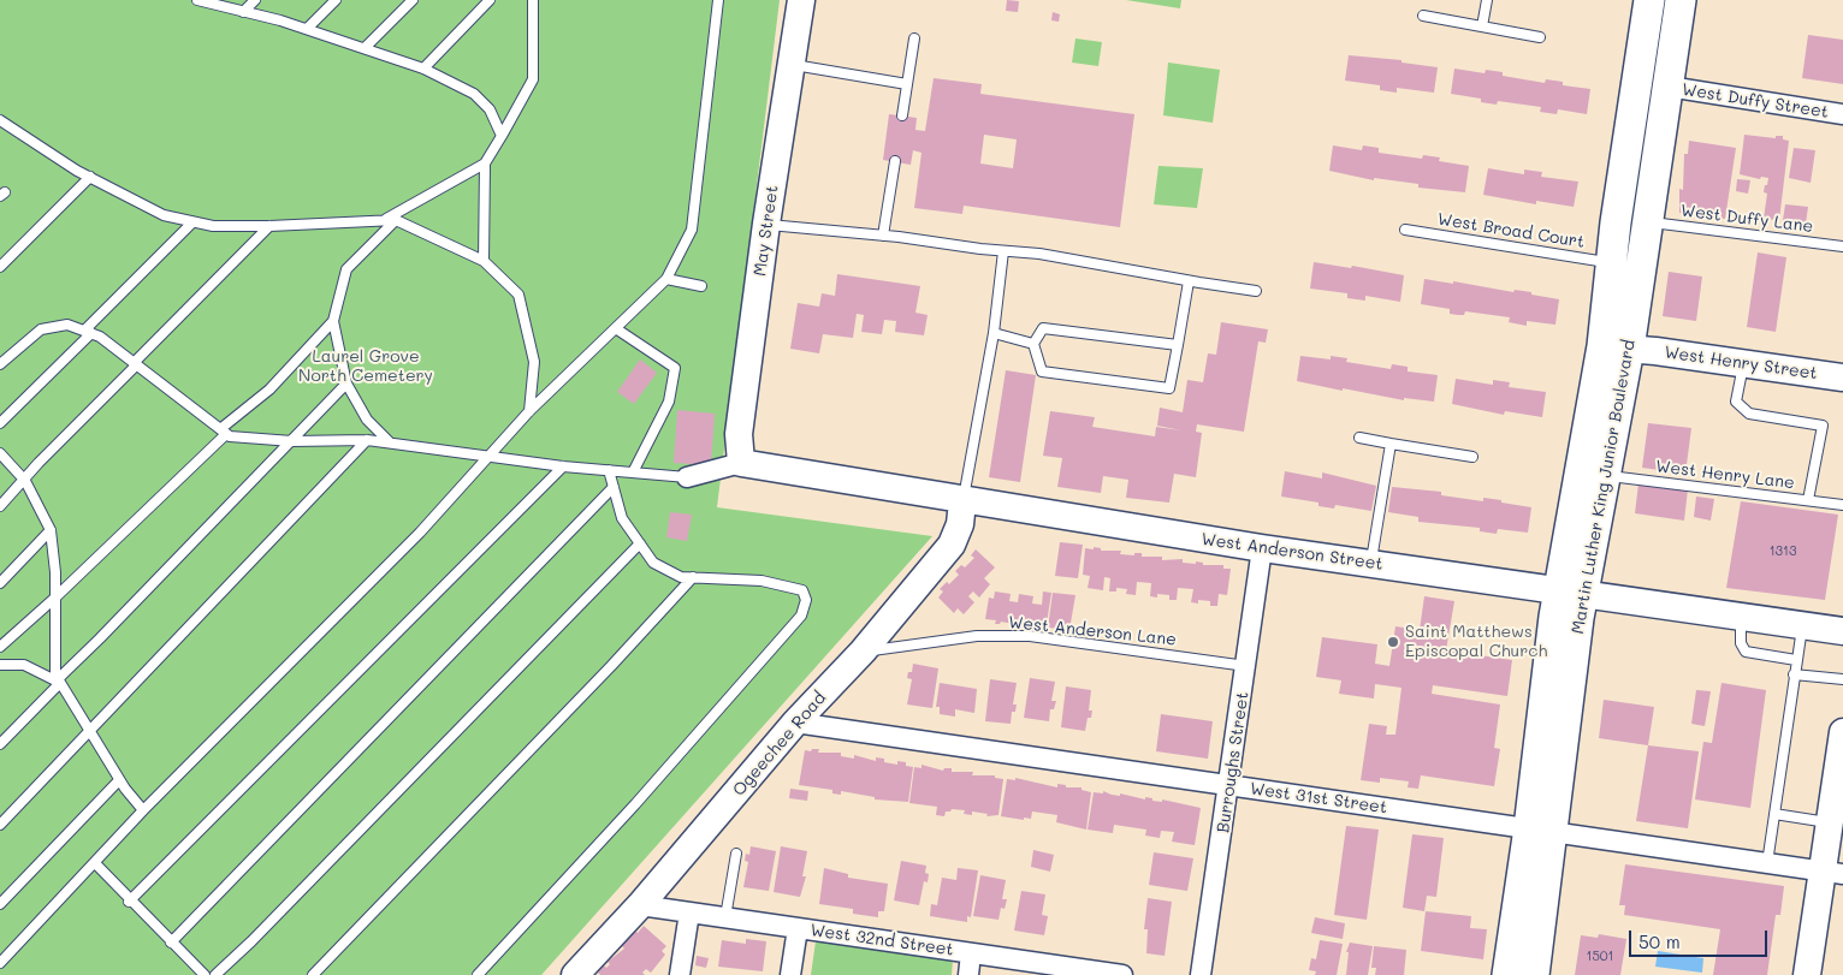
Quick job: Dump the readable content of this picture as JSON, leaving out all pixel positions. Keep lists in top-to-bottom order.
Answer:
{
  "streets": {
    "main road": ["Martin Luther King Junior Boulevard"],
    "street": [
      "West Duffy Street",
      "May Street",
      "West Henry Street",
      "West Anderson Street",
      "Ogeechee Road",
      "Burroughs Street",
      "West 31st Street",
      "West 32nd Street"
    ],
    "lane": [
      "West Duffy Lane",
      "West Broad Court",
      "West Henry Lane",
      "West Anderson Lane"
    ]
  },
  "crossings": [
    ["West Duffy Street", "Martin Luther King Junior Boulevard"],
    ["West Duffy Lane", "Martin Luther King Junior Boulevard"],
    ["May Street", "West Anderson Street"],
    ["West Broad Court", "Martin Luther King Junior Boulevard"],
    ["West Henry Street", "Martin Luther King Junior Boulevard"],
    ["West Henry Lane", "Martin Luther King Junior Boulevard"],
    ["Martin Luther King Junior Boulevard", "West Anderson Street"],
    ["Martin Luther King Junior Boulevard", "West 31st Street"],
    ["West Anderson Street", "Ogeechee Road"],
    ["West Anderson Street", "Burroughs Street"],
    ["West Anderson Lane", "Ogeechee Road"],
    ["West Anderson Lane", "Burroughs Street"],
    ["Ogeechee Road", "West 31st Street"],
    ["Ogeechee Road", "West 32nd Street"],
    ["Burroughs Street", "West 31st Street"]
  ],
  "parks": ["Laurel Grove North Cemetery"],
  "places": ["Saint Matthews Episcopal Church"],
  "house_numbers": ["1313", "1501"],
  "scale_bar": "50 m"
}
